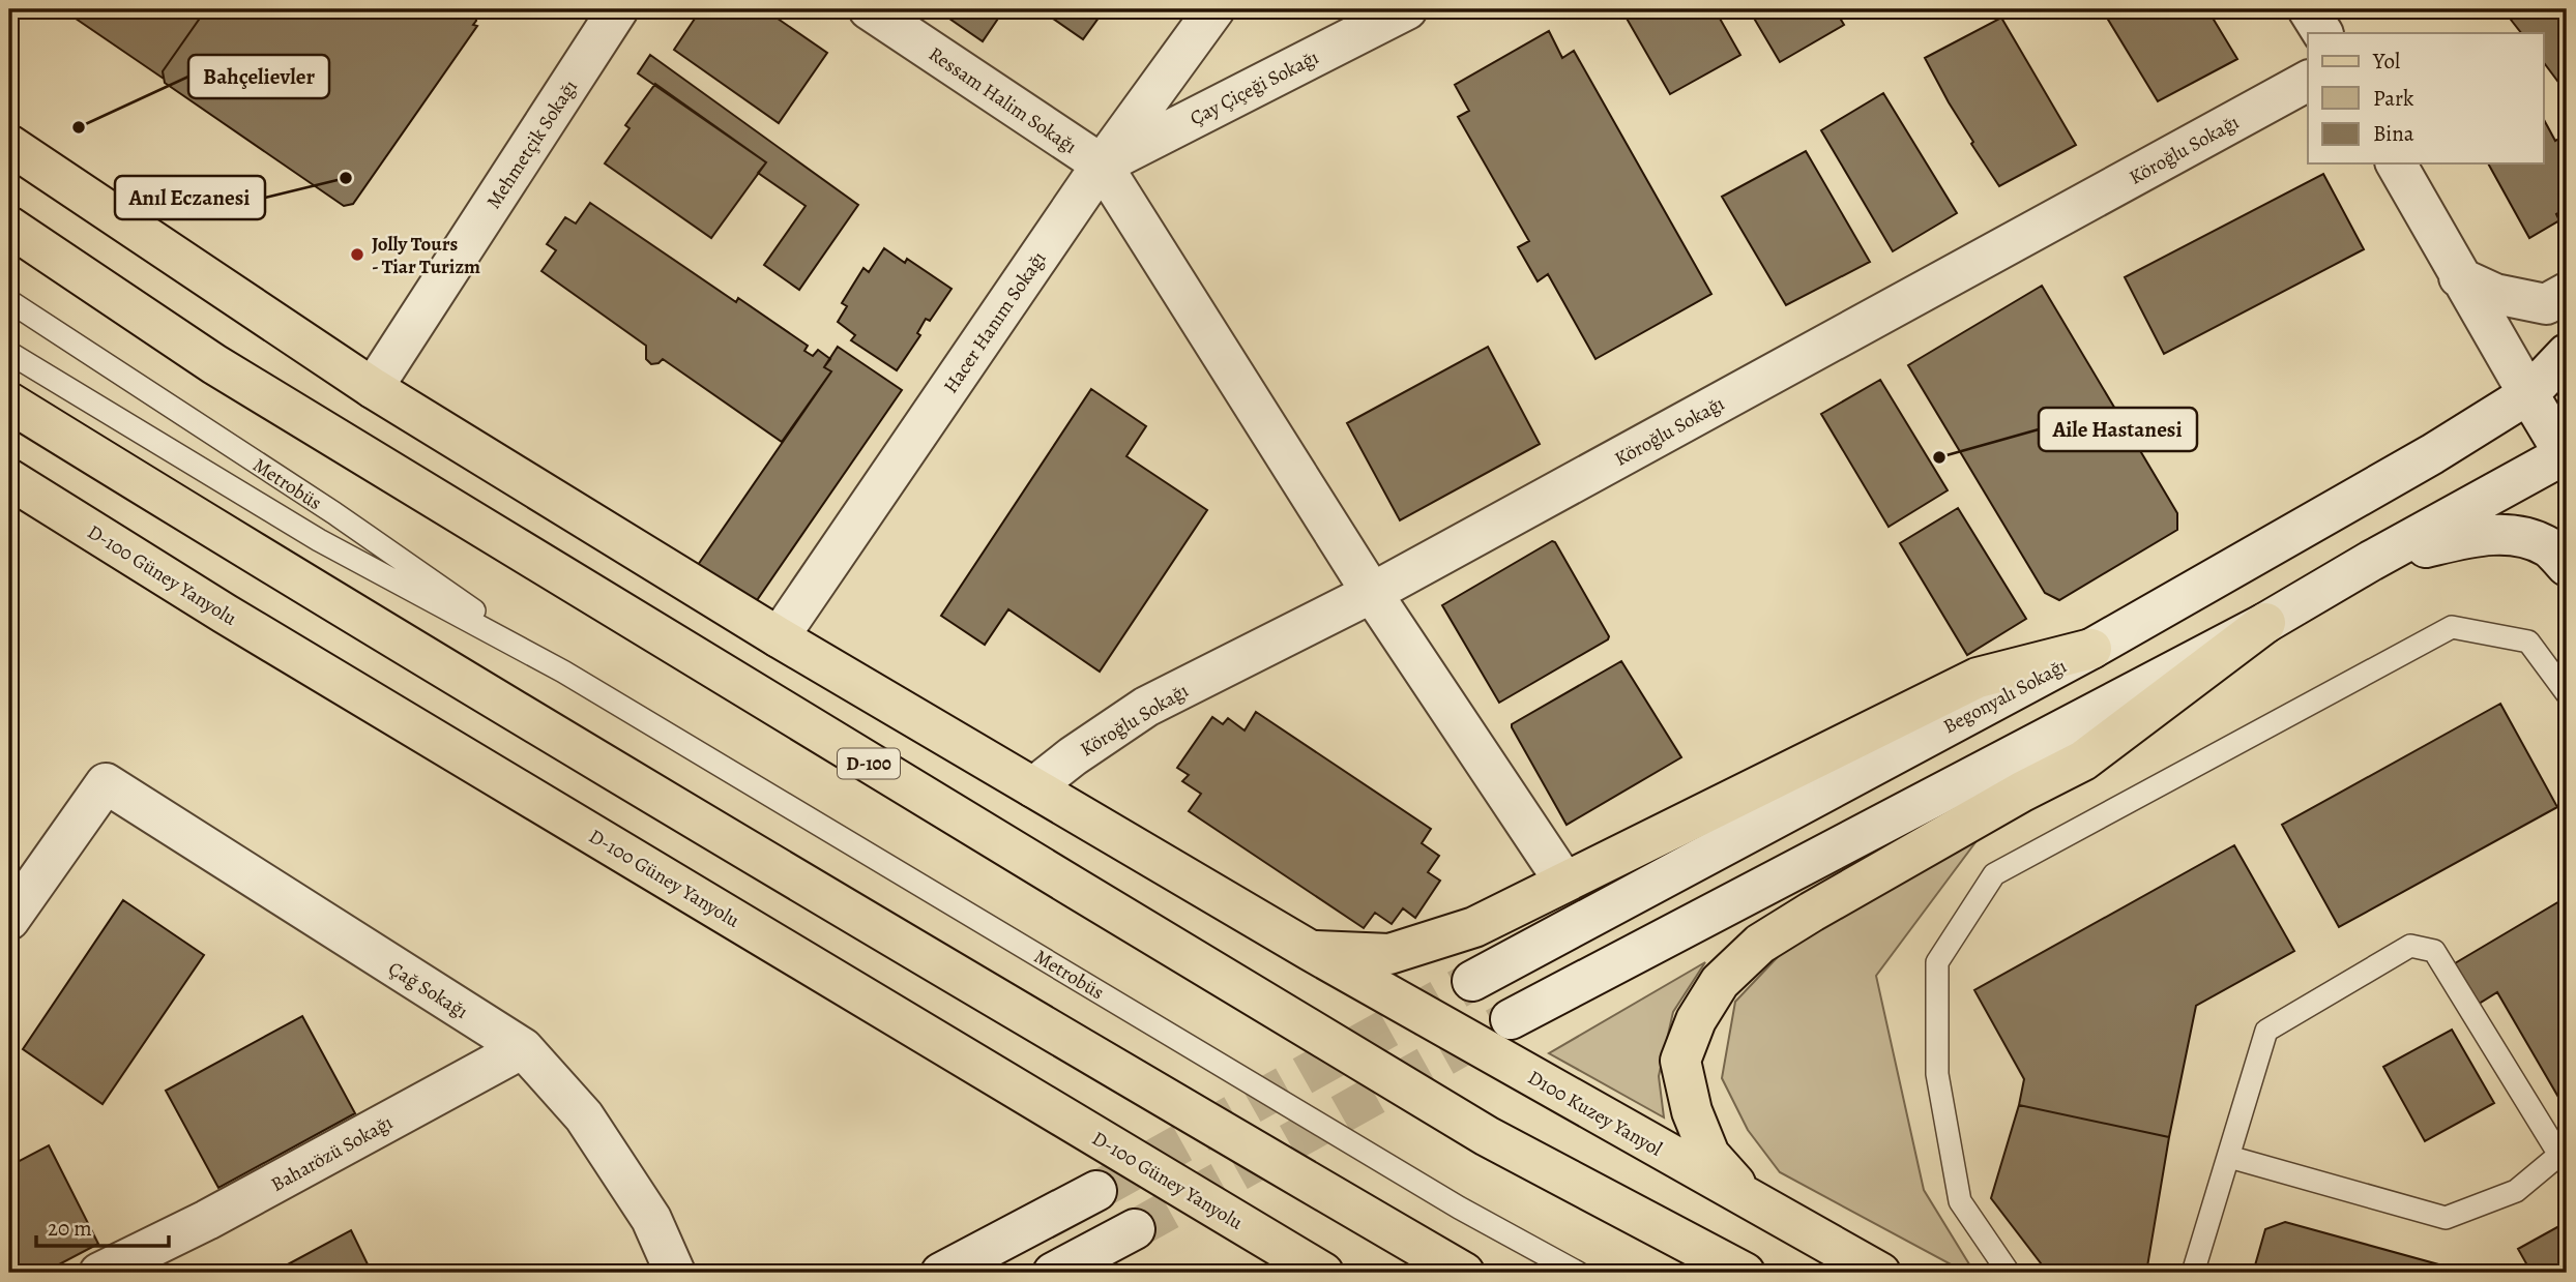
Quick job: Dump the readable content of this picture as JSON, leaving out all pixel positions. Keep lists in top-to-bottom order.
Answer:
{
  "streets": {
    "main road": ["D-100 Güney Yanyolu", "D-100", "D100 Kuzey Yanyol"],
    "street": [
      "Çay Çiçeği Sokağı",
      "Ressam Halim Sokağı",
      "Mehmetçik Sokağı",
      "Köroğlu Sokağı",
      "Hacer Hanım Sokağı",
      "Begonyalı Sokağı",
      "Çağ Sokağı",
      "Baharözü Sokağı"
    ],
    "lane": ["Metrobüs"]
  },
  "crossings": [
    ["Çay Çiçeği Sokağı", "Ressam Halim Sokağı"],
    ["Çay Çiçeği Sokağı", "Hacer Hanım Sokağı"],
    ["Ressam Halim Sokağı", "Hacer Hanım Sokağı"],
    ["Mehmetçik Sokağı", "D100 Kuzey Yanyol"],
    ["Köroğlu Sokağı", "D100 Kuzey Yanyol"],
    ["Hacer Hanım Sokağı", "D100 Kuzey Yanyol"],
    ["Çağ Sokağı", "Baharözü Sokağı"]
  ],
  "places": [
    "Bahçelievler",
    "Anıl Eczanesi",
    "Jolly Tours - Tiar Turizm",
    "Aile Hastanesi"
  ],
  "legend": ["Yol", "Park", "Bina"],
  "scale_bar": "20 m"
}
